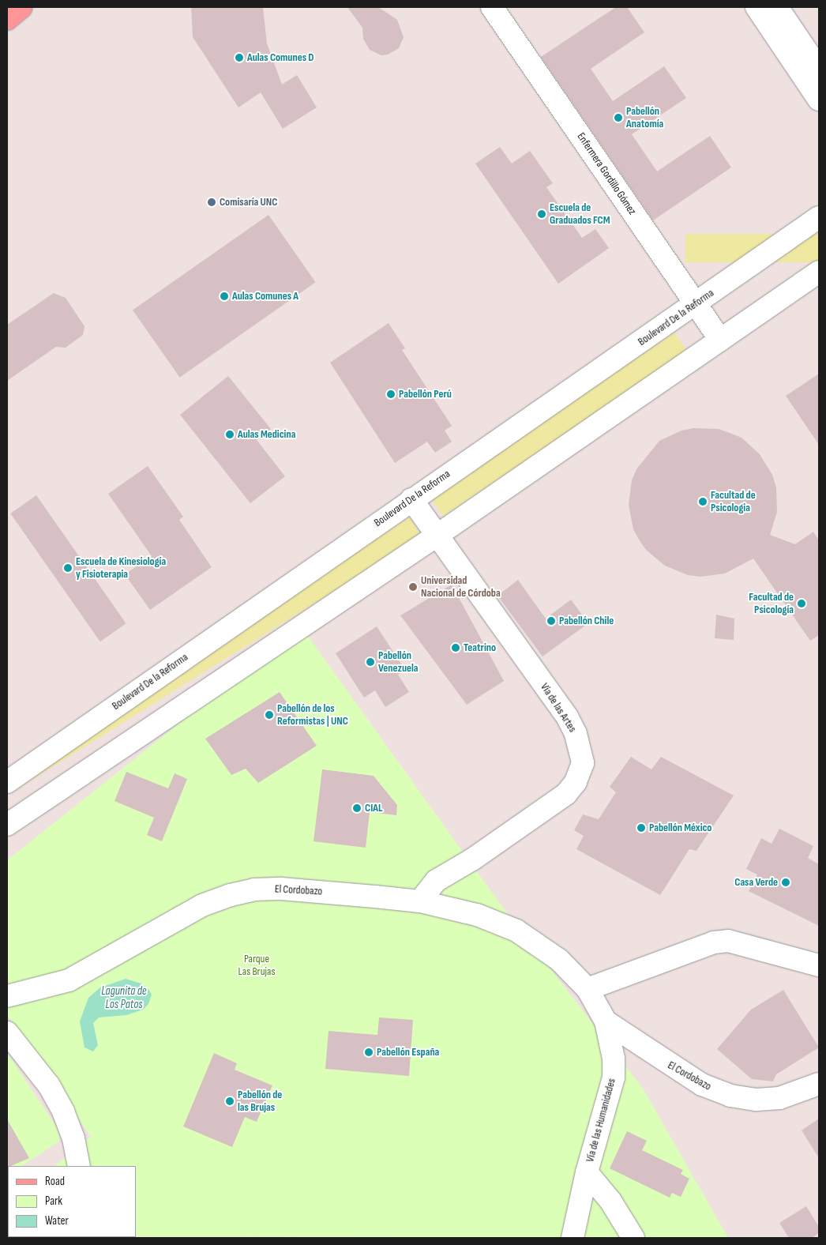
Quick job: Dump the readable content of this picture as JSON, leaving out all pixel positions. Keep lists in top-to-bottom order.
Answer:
{
  "streets": {
    "street": [
      "Enfermera Gordillo Gómez",
      "Boulevard De la Reforma",
      "Vía de las Artes",
      "El Cordobazo",
      "Vía de las Humanidades"
    ]
  },
  "crossings": [
    ["Enfermera Gordillo Gómez", "Boulevard De la Reforma"],
    ["Boulevard De la Reforma", "Vía de las Artes"],
    ["Vía de las Artes", "El Cordobazo"],
    ["El Cordobazo", "Vía de las Humanidades"]
  ],
  "water": ["Lagunita de Los Patos"],
  "parks": ["Parque Las Brujas"],
  "places": [
    "Aulas Comunes D",
    "Pabellón Anatomía",
    "Comisaría UNC",
    "Escuela de Graduados FCM",
    "Aulas Comunes A",
    "Pabellón Perú",
    "Aulas Medicina",
    "Facultad de Psicologia",
    "Escuela de Kinesiología y Fisioterapia",
    "Universidad Nacional de Córdoba",
    "Facultad de Psicología",
    "Pabellón Chile",
    "Teatrino",
    "Pabellón Venezuela",
    "Pabellón de los Reformistas | UNC",
    "CIAL",
    "Pabellón México",
    "Casa Verde",
    "Pabellón España",
    "Pabellón de las Brujas"
  ],
  "legend": ["Road", "Park", "Water"]
}
